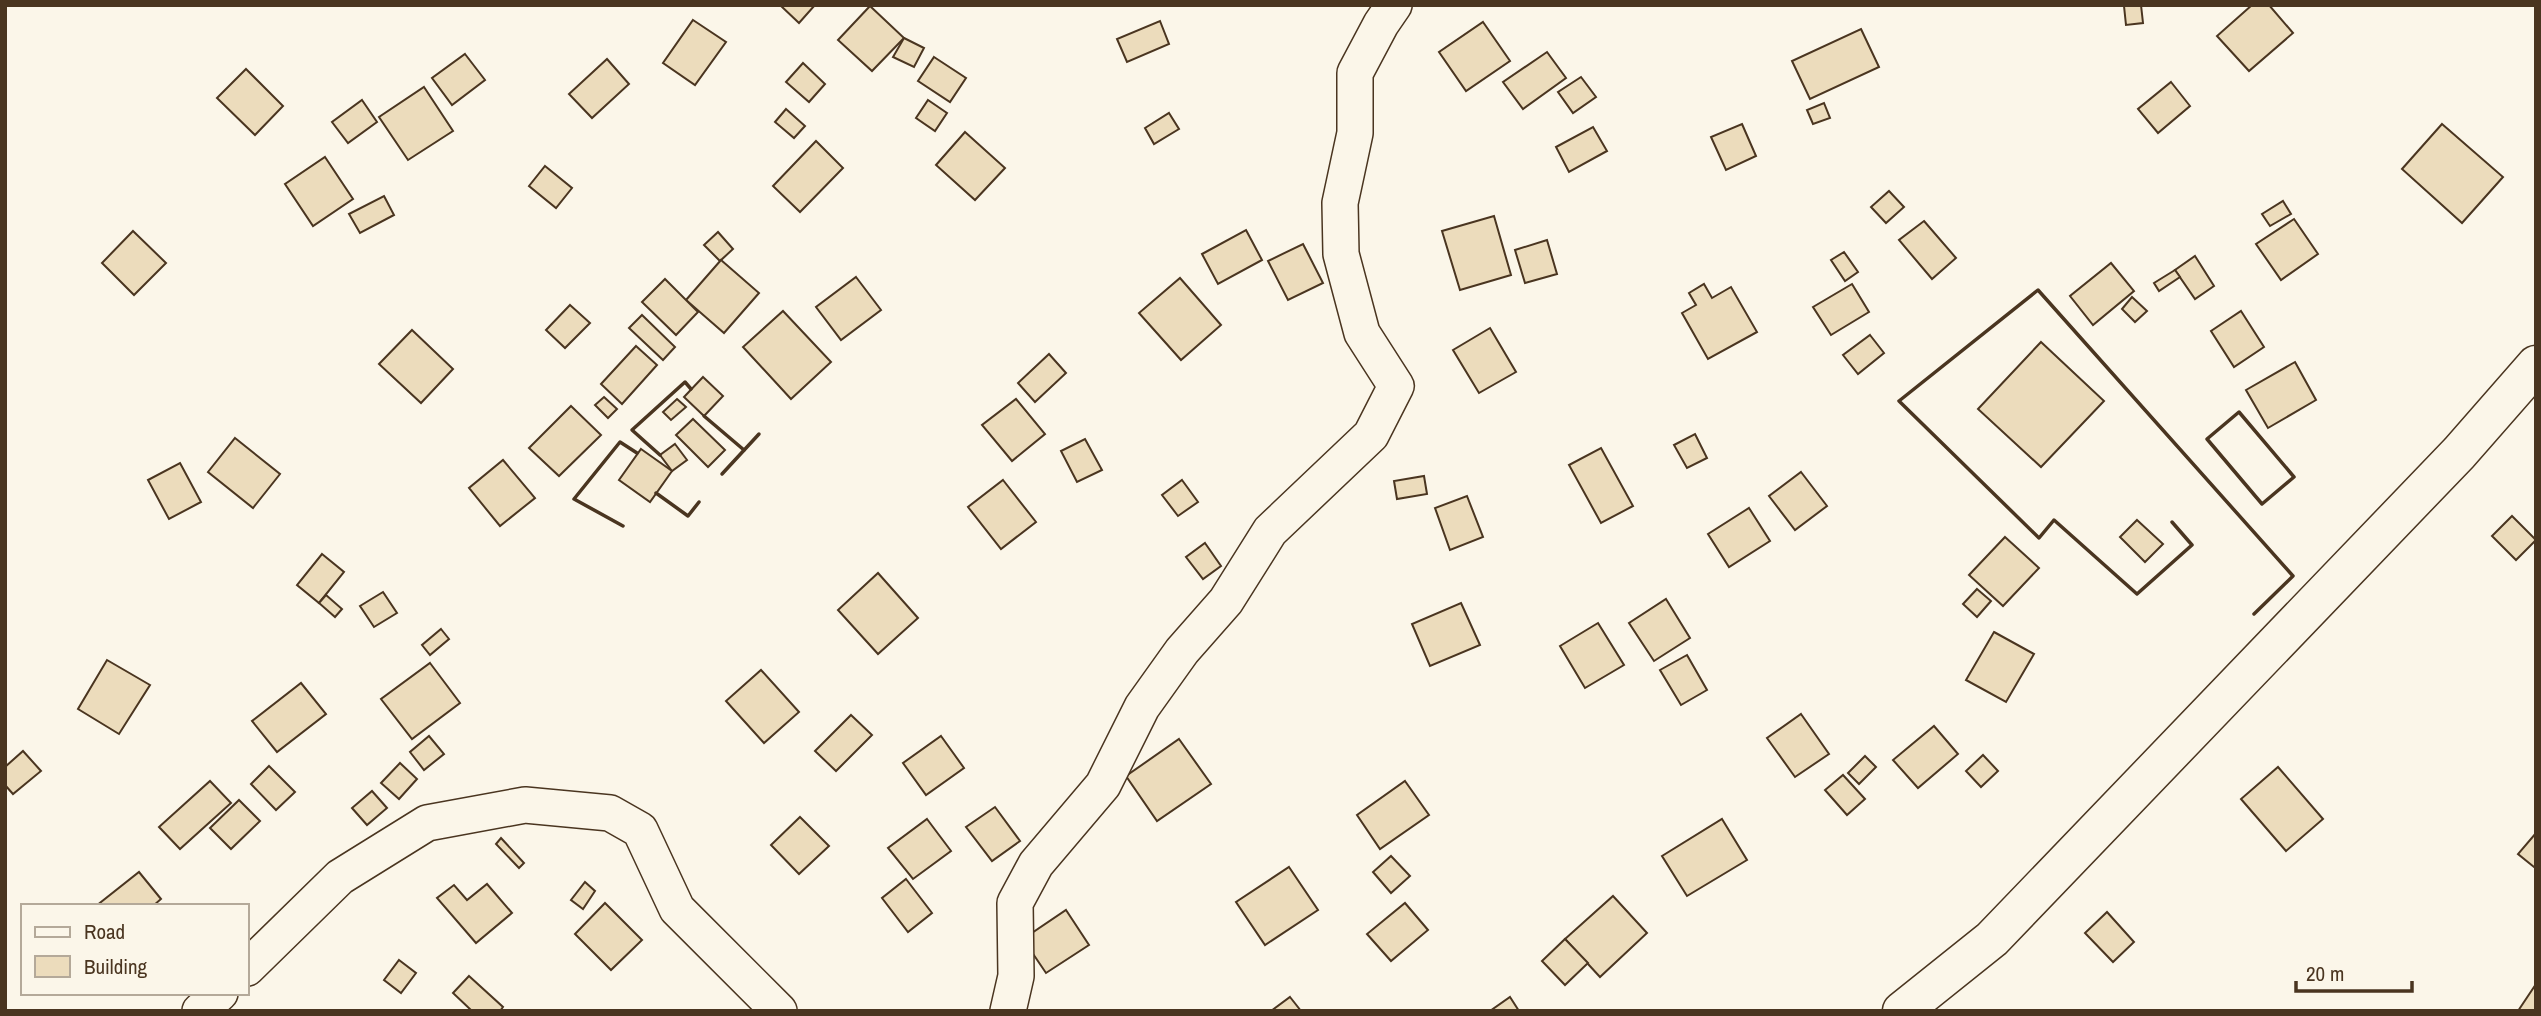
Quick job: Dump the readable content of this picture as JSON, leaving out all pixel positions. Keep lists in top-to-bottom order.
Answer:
{
  "legend": ["Road", "Building"],
  "scale_bar": "20 m"
}
